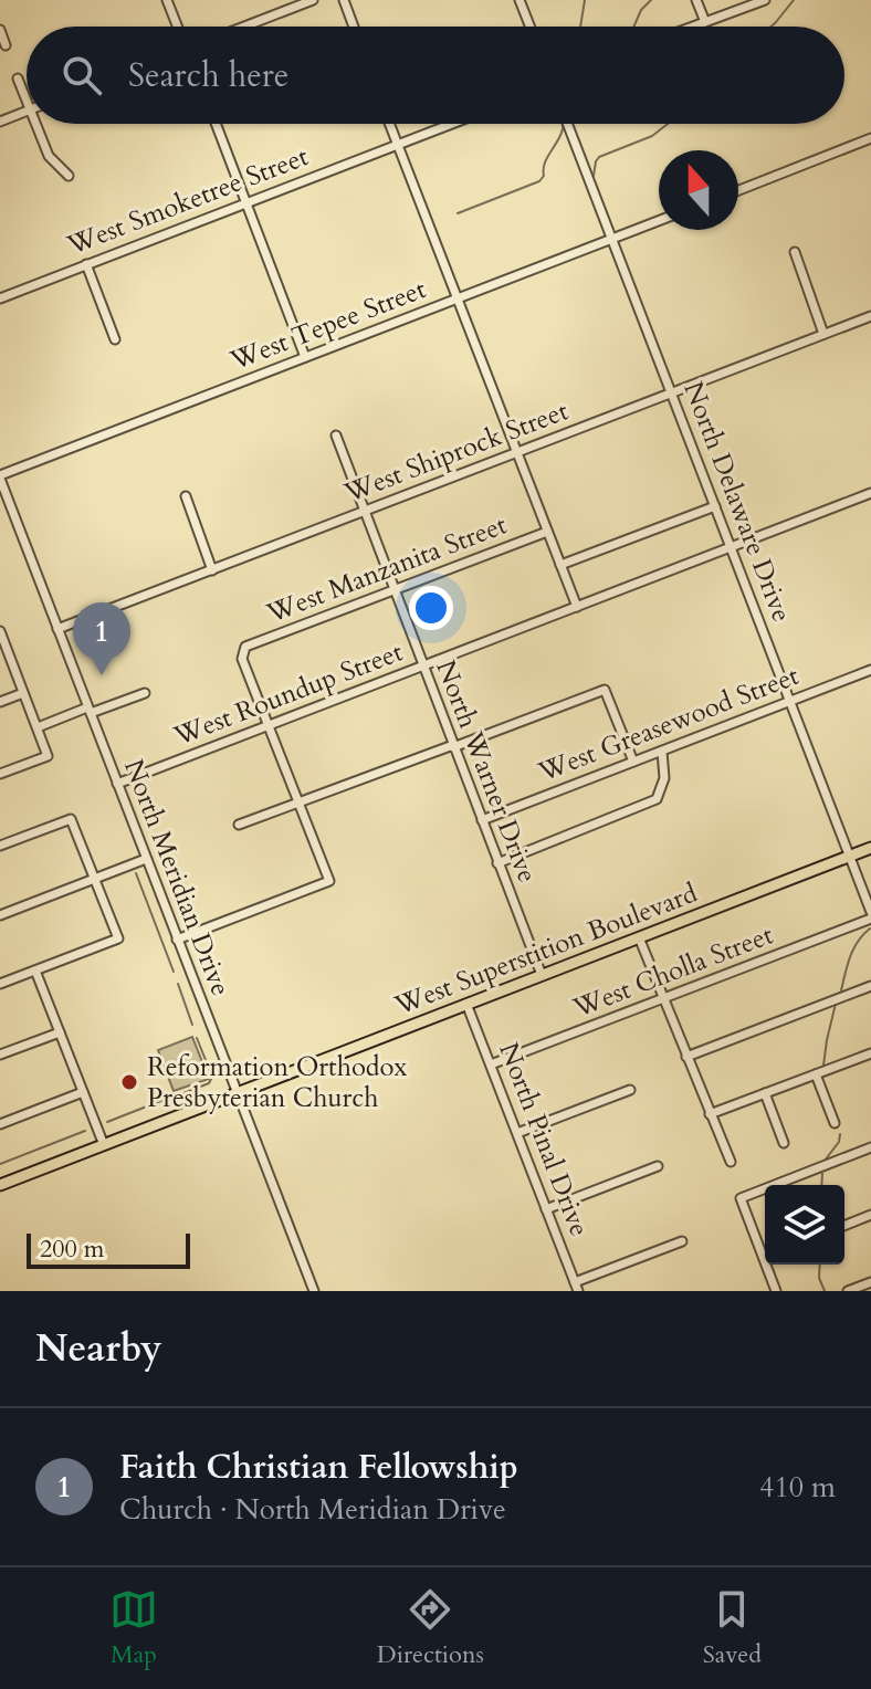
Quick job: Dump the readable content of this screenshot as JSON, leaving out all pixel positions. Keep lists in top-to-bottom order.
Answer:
{
  "streets": {
    "main road": ["West Superstition Boulevard"],
    "street": [
      "West Smoketree Street",
      "West Tepee Street",
      "West Shiprock Street",
      "North Delaware Drive",
      "West Manzanita Street",
      "West Roundup Street",
      "West Greasewood Street",
      "North Warner Drive",
      "North Meridian Drive",
      "West Cholla Street",
      "North Pinal Drive"
    ]
  },
  "crossings": [
    ["West Tepee Street", "North Delaware Drive"],
    ["West Tepee Street", "North Meridian Drive"],
    ["West Shiprock Street", "North Delaware Drive"],
    ["West Shiprock Street", "North Warner Drive"],
    ["West Shiprock Street", "North Meridian Drive"],
    ["North Delaware Drive", "West Roundup Street"],
    ["North Delaware Drive", "West Greasewood Street"],
    ["North Delaware Drive", "West Superstition Boulevard"],
    ["West Manzanita Street", "West Roundup Street"],
    ["West Manzanita Street", "North Warner Drive"],
    ["West Roundup Street", "North Warner Drive"],
    ["West Roundup Street", "North Meridian Drive"],
    ["West Greasewood Street", "North Warner Drive"],
    ["North Warner Drive", "West Superstition Boulevard"],
    ["North Meridian Drive", "West Superstition Boulevard"],
    ["West Superstition Boulevard", "North Pinal Drive"],
    ["West Cholla Street", "North Pinal Drive"]
  ],
  "places": ["Reformation Orthodox Presbyterian Church"],
  "scale_bar": "200 m",
  "north": "top",
  "page": {
    "search": "Search here",
    "pins": "1",
    "scale": "200 m",
    "heading": "Nearby",
    "list": [
      {
        "mark": "1",
        "name": "Faith Christian Fellowship",
        "note": "Church · North Meridian Drive",
        "value": "410 m"
      }
    ],
    "nav": ["Map", "Directions", "Saved"]
  }
}
